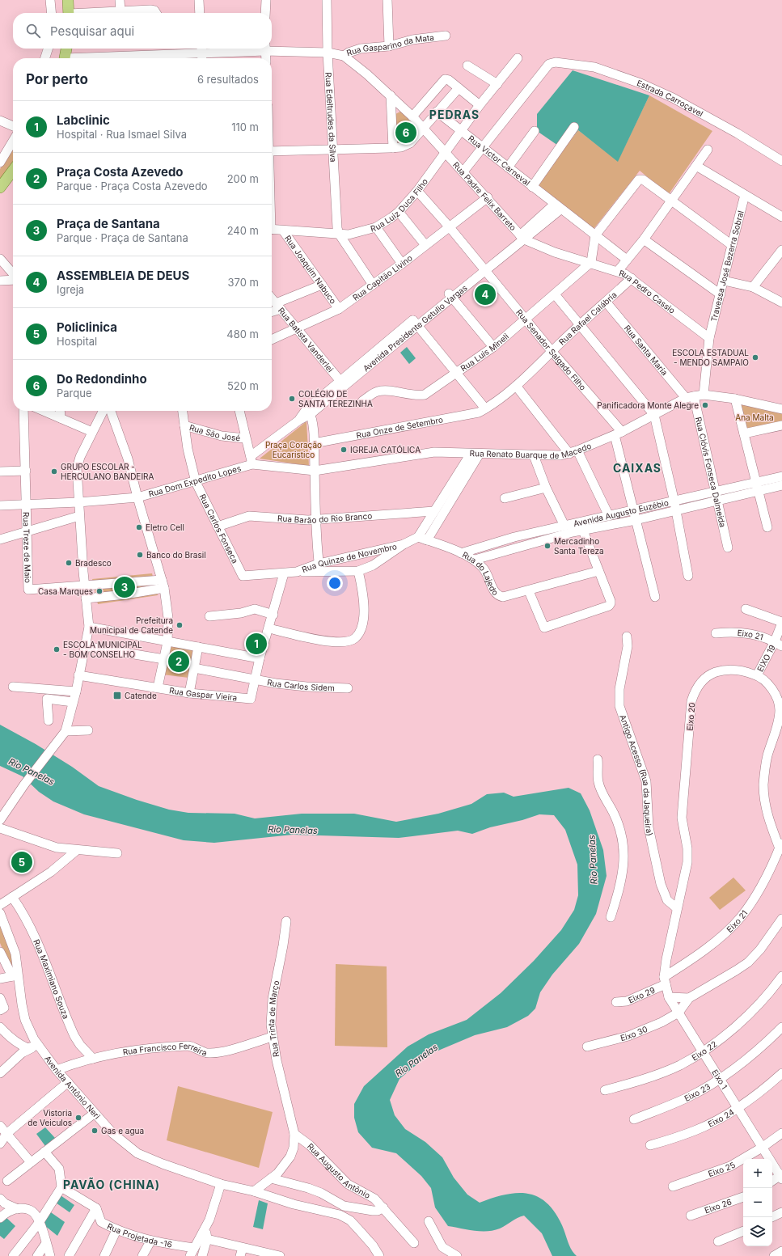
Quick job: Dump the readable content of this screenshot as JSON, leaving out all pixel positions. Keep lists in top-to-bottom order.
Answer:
{
  "streets": {
    "street": [
      "Rua Gasparino da Mata",
      "Estrada Carroçavel",
      "Rua Edeltrudes da Silva",
      "Rua Victor Carneval",
      "Rua Padre Felix Barreto",
      "Rua Luiz Duca Filho",
      "Travessa José Bezerra Sobral",
      "Rua Joaquim Nabuco",
      "Rua Capitão Livino",
      "Rua Pedro Cassio",
      "Rua Rafael Calábria",
      "Avenida Presidente Getulio Vargas",
      "Rua Batista Vanderlei",
      "Rua Senador Salgado Filho",
      "Rua Santa Maria",
      "Rua Luis Mineli",
      "Rua Onze de Setembro",
      "Rua São José",
      "Rua Renato Buarque de Macedo",
      "Rua Clóvis Fonseca Dalmeida",
      "Rua Dom Expedito Lopes",
      "Avenida Augusto Euzébio",
      "Rua Barão do Rio Branco",
      "Rua Carlos Fonseca",
      "Rua Treze de Maio",
      "Rua Quinze de Novembro",
      "Rua do Lajedo",
      "Eixo 21",
      "EIXO 19",
      "Rua Carlos Sidem",
      "Rua Gaspar Vieira",
      "Eixo 20",
      "Antigo Acesso (Rua da Jaqueira)",
      "Rua Maximiano Souza",
      "Eixo 29",
      "Rua Trinta de Março",
      "Eixo 30",
      "Eixo 22",
      "Rua Francisco Ferreira",
      "Eixo 1",
      "Avenida Antônio Neri",
      "Eixo 23",
      "Eixo 24",
      "Eixo 25",
      "Rua Augusto Antônio",
      "Eixo 26",
      "Rua Projetada -16"
    ]
  },
  "crossings": [
    ["Rua Gasparino da Mata", "Rua Edeltrudes da Silva"],
    ["Rua Gasparino da Mata", "Rua Padre Felix Barreto"],
    ["Estrada Carroçavel", "Rua Victor Carneval"],
    ["Rua Edeltrudes da Silva", "Rua Luiz Duca Filho"],
    ["Rua Victor Carneval", "Rua Luiz Duca Filho"],
    ["Rua Victor Carneval", "Avenida Presidente Getulio Vargas"],
    ["Rua Padre Felix Barreto", "Rua Luiz Duca Filho"],
    ["Rua Padre Felix Barreto", "Rua Capitão Livino"],
    ["Rua Padre Felix Barreto", "Rua Pedro Cassio"],
    ["Rua Padre Felix Barreto", "Avenida Presidente Getulio Vargas"],
    ["Rua Luiz Duca Filho", "Rua Joaquim Nabuco"],
    ["Rua Luiz Duca Filho", "Rua Senador Salgado Filho"],
    ["Travessa José Bezerra Sobral", "Rua Pedro Cassio"],
    ["Rua Joaquim Nabuco", "Rua Capitão Livino"],
    ["Rua Capitão Livino", "Rua Batista Vanderlei"],
    ["Rua Capitão Livino", "Rua Senador Salgado Filho"],
    ["Rua Pedro Cassio", "Rua Rafael Calábria"],
    ["Rua Pedro Cassio", "Avenida Presidente Getulio Vargas"],
    ["Rua Pedro Cassio", "Rua Luis Mineli"],
    ["Rua Rafael Calábria", "Rua Senador Salgado Filho"],
    ["Rua Rafael Calábria", "Rua Santa Maria"],
    ["Rua Rafael Calábria", "Rua Onze de Setembro"],
    ["Avenida Presidente Getulio Vargas", "Rua Batista Vanderlei"],
    ["Avenida Presidente Getulio Vargas", "Rua Senador Salgado Filho"],
    ["Avenida Presidente Getulio Vargas", "Rua Renato Buarque de Macedo"],
    ["Avenida Presidente Getulio Vargas", "Rua Dom Expedito Lopes"],
    ["Rua Senador Salgado Filho", "Rua Luis Mineli"],
    ["Rua Senador Salgado Filho", "Rua Renato Buarque de Macedo"],
    ["Rua Santa Maria", "Rua Renato Buarque de Macedo"],
    ["Rua Santa Maria", "Rua Clóvis Fonseca Dalmeida"],
    ["Rua São José", "Rua Carlos Fonseca"],
    ["Rua Renato Buarque de Macedo", "Rua Clóvis Fonseca Dalmeida"],
    ["Rua Renato Buarque de Macedo", "Rua Dom Expedito Lopes"],
    ["Rua Clóvis Fonseca Dalmeida", "Avenida Augusto Euzébio"],
    ["Rua Dom Expedito Lopes", "Rua Carlos Fonseca"],
    ["Rua Dom Expedito Lopes", "Rua Treze de Maio"],
    ["Avenida Augusto Euzébio", "Rua do Lajedo"],
    ["Rua Barão do Rio Branco", "Rua Carlos Fonseca"],
    ["Rua Carlos Fonseca", "Rua Quinze de Novembro"],
    ["Rua Quinze de Novembro", "Rua do Lajedo"],
    ["Eixo 21", "EIXO 19"],
    ["Eixo 21", "Eixo 20"],
    ["Eixo 21", "Eixo 29"],
    ["Eixo 21", "Eixo 1"],
    ["EIXO 19", "Eixo 20"],
    ["Rua Carlos Sidem", "Rua Gaspar Vieira"],
    ["Eixo 20", "Antigo Acesso (Rua da Jaqueira)"],
    ["Eixo 20", "Eixo 29"],
    ["Eixo 20", "Eixo 1"],
    ["Rua Maximiano Souza", "Rua Francisco Ferreira"],
    ["Eixo 29", "Eixo 1"],
    ["Rua Trinta de Março", "Rua Francisco Ferreira"],
    ["Rua Trinta de Março", "Rua Augusto Antônio"],
    ["Eixo 30", "Eixo 1"],
    ["Eixo 22", "Eixo 1"],
    ["Rua Francisco Ferreira", "Avenida Antônio Neri"],
    ["Eixo 1", "Eixo 23"],
    ["Eixo 1", "Eixo 24"],
    ["Eixo 1", "Eixo 25"]
  ],
  "districts": ["PEDRAS", "CAIXAS", "PAVÃO (CHINA)"],
  "water": ["Rio Panelas"],
  "parks": ["Ana Malta", "Praça Coração Eucaristico"],
  "places": {
    "other": [
      "ESCOLA ESTADUAL - MENDO SAMPAIO",
      "COLÉGIO DE SANTA TEREZINHA",
      "Panificadora Monte Alegre",
      "IGREJA CATÓLICA",
      "GRUPO ESCOLAR - HERCULANO BANDEIRA",
      "Eletro Cell",
      "Mercadinho Santa Tereza",
      "Banco do Brasil",
      "Bradesco",
      "Casa Marques",
      "Prefeitura Municipal de Catende",
      "ESCOLA MUNICIPAL - BOM CONSELHO",
      "Vistoria de Veiculos",
      "Gas e agua"
    ],
    "transit": ["Catende"]
  },
  "page": {
    "search": "Pesquisar aqui",
    "heading": ["Por perto", "6 resultados"],
    "list": [
      {
        "mark": "1",
        "name": "Labclinic",
        "note": "Hospital · Rua Ismael Silva",
        "value": "110 m"
      },
      {
        "mark": "2",
        "name": "Praça Costa Azevedo",
        "note": "Parque · Praça Costa Azevedo",
        "value": "200 m"
      },
      {
        "mark": "3",
        "name": "Praça de Santana",
        "note": "Parque · Praça de Santana",
        "value": "240 m"
      },
      {
        "mark": "4",
        "name": "ASSEMBLEIA DE DEUS",
        "note": "Igreja",
        "value": "370 m"
      },
      {
        "mark": "5",
        "name": "Policlinica",
        "note": "Hospital",
        "value": "480 m"
      },
      {
        "mark": "6",
        "name": "Do Redondinho",
        "note": "Parque",
        "value": "520 m"
      }
    ],
    "pins": [
      "6",
      "4",
      "3",
      "1",
      "2",
      "5"
    ],
    "map_buttons": ["+", "−"]
  }
}
